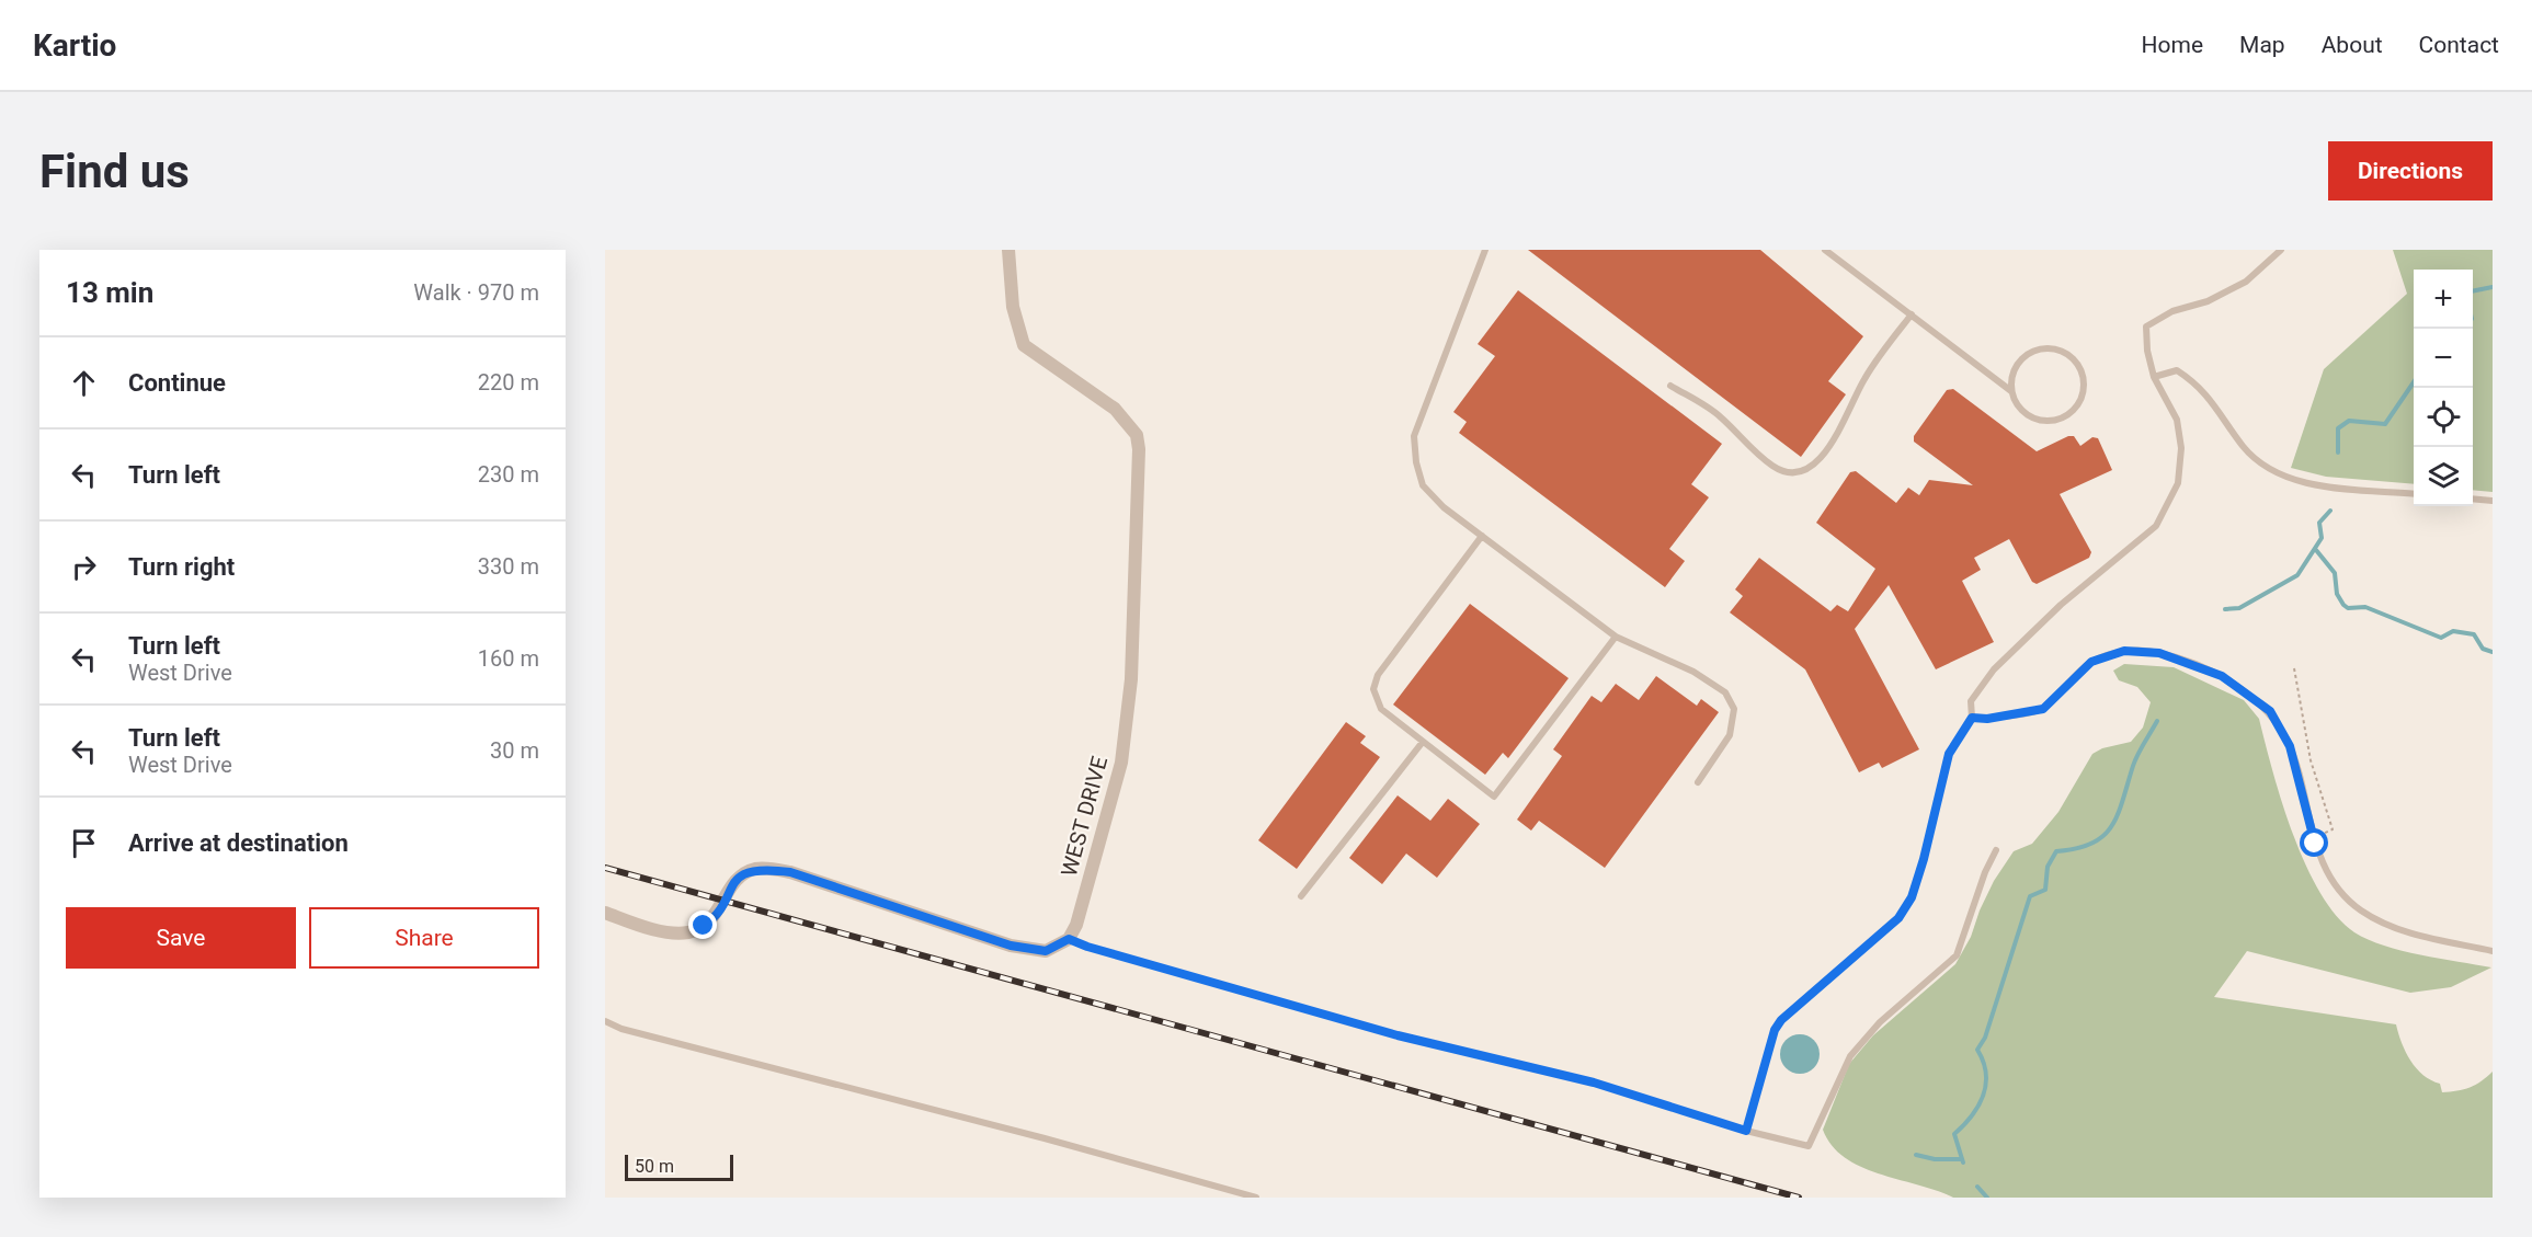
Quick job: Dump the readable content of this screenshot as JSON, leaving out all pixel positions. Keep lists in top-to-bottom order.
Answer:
{
  "streets": {
    "street": ["WEST DRIVE"]
  },
  "scale_bar": "50 m",
  "page": {
    "header": "Kartio",
    "nav": [
      "Home",
      "Map",
      "About",
      "Contact"
    ],
    "buttons": [
      "Directions",
      ["Save", "Share"]
    ],
    "title": "Find us",
    "heading": ["13 min", "Walk · 970 m"],
    "map_buttons": ["+", "−"],
    "list": [
      ["Continue", "220 m"],
      ["Turn left", "230 m"],
      ["Turn right", "330 m"],
      ["Turn left", "West Drive", "160 m"],
      ["Turn left", "West Drive", "30 m"],
      "Arrive at destination"
    ],
    "scale": "50 m"
  }
}
